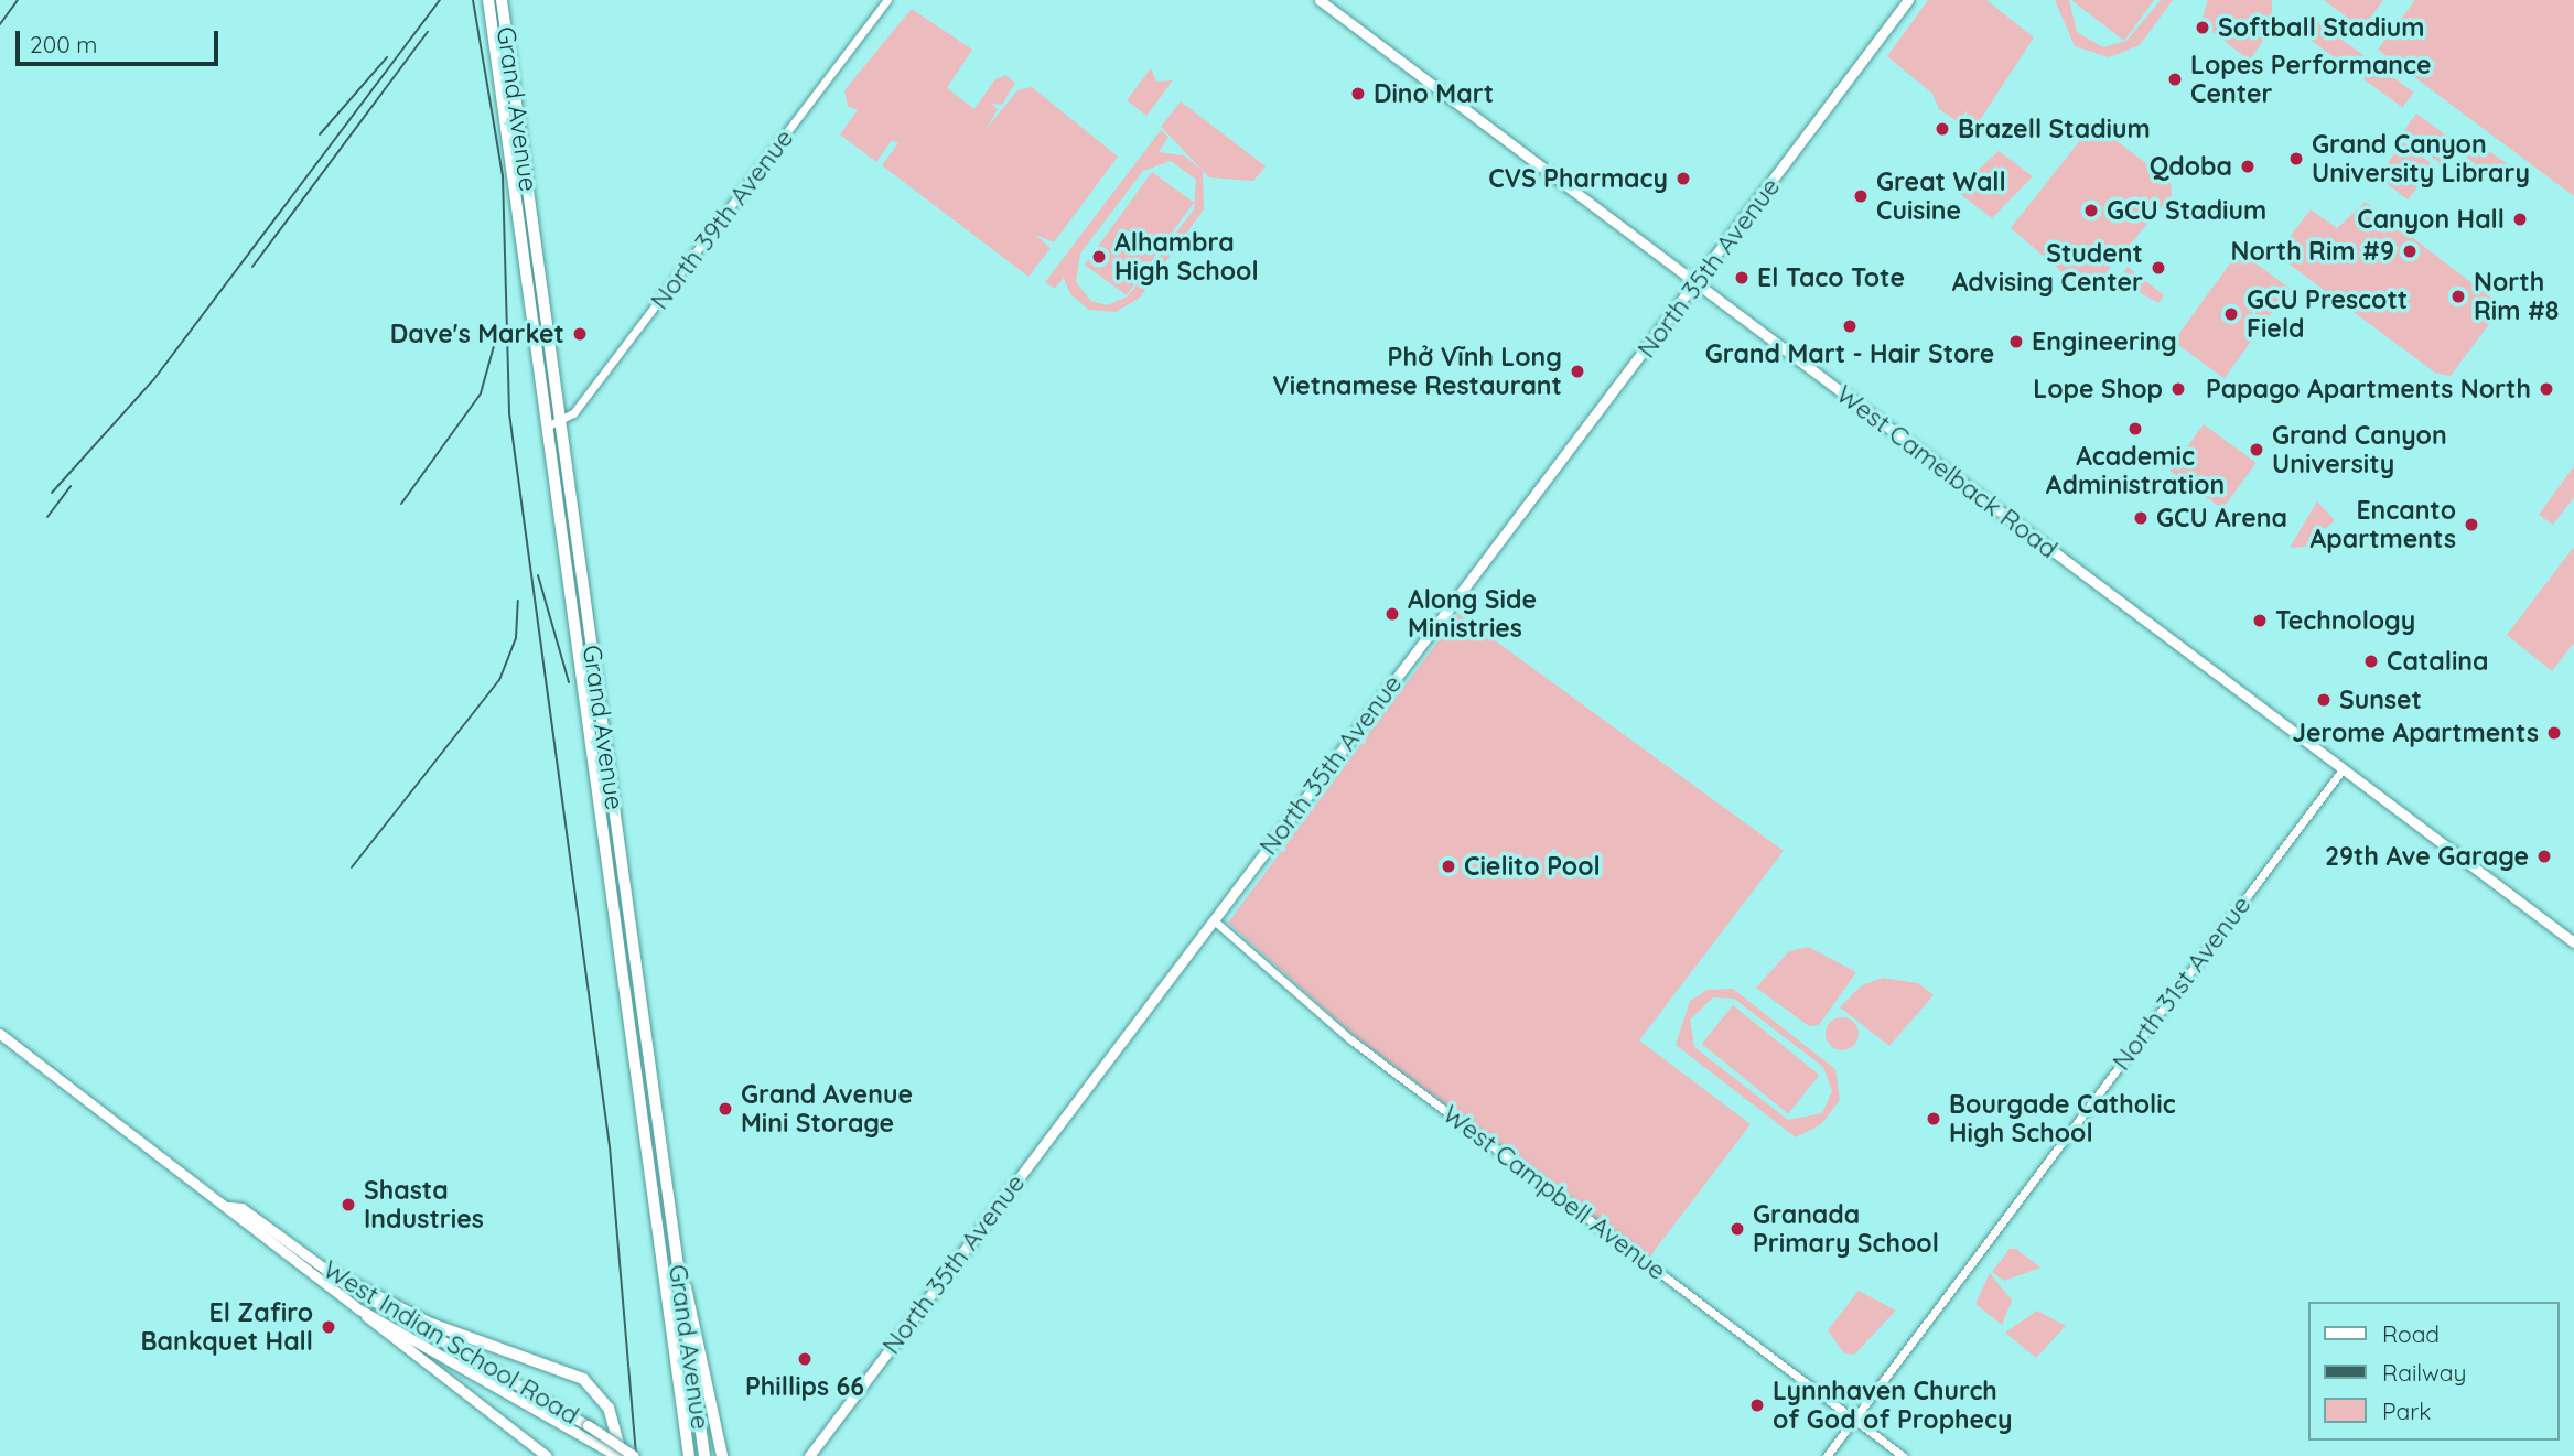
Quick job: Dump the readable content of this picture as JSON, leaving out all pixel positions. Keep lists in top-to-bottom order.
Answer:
{
  "streets": {
    "highway": ["Grand Avenue"],
    "main road": ["North 35th Avenue", "West Camelback Road", "West Indian School Road"],
    "street": ["North 39th Avenue", "North 31st Avenue", "West Campbell Avenue"]
  },
  "crossings": [
    ["Grand Avenue", "North 39th Avenue"],
    ["North 35th Avenue", "West Camelback Road"],
    ["North 35th Avenue", "West Campbell Avenue"],
    ["West Camelback Road", "North 31st Avenue"],
    ["North 31st Avenue", "West Campbell Avenue"]
  ],
  "places": [
    "Softball Stadium",
    "Lopes Performance Center",
    "Dino Mart",
    "Brazell Stadium",
    "Grand Canyon University Library",
    "Qdoba",
    "CVS Pharmacy",
    "Great Wall Cuisine",
    "GCU Stadium",
    "Canyon Hall",
    "North Rim #9",
    "Alhambra High School",
    "Student Advising Center",
    "El Taco Tote",
    "North Rim #8",
    "GCU Prescott Field",
    "Grand Mart - Hair Store",
    "Dave's Market",
    "Engineering",
    "Phở Vĩnh Long Vietnamese Restaurant",
    "Lope Shop",
    "Papago Apartments North",
    "Academic Administration",
    "Grand Canyon University",
    "GCU Arena",
    "Encanto Apartments",
    "Along Side Ministries",
    "Technology",
    "Catalina",
    "Sunset",
    "Jerome Apartments",
    "29th Ave Garage",
    "Cielito Pool",
    "Grand Avenue Mini Storage",
    "Bourgade Catholic High School",
    "Shasta Industries",
    "Granada Primary School",
    "El Zafiro Bankquet Hall",
    "Phillips 66",
    "Lynnhaven Church of God of Prophecy"
  ],
  "legend": ["Road", "Railway", "Park"],
  "scale_bar": "200 m"
}
